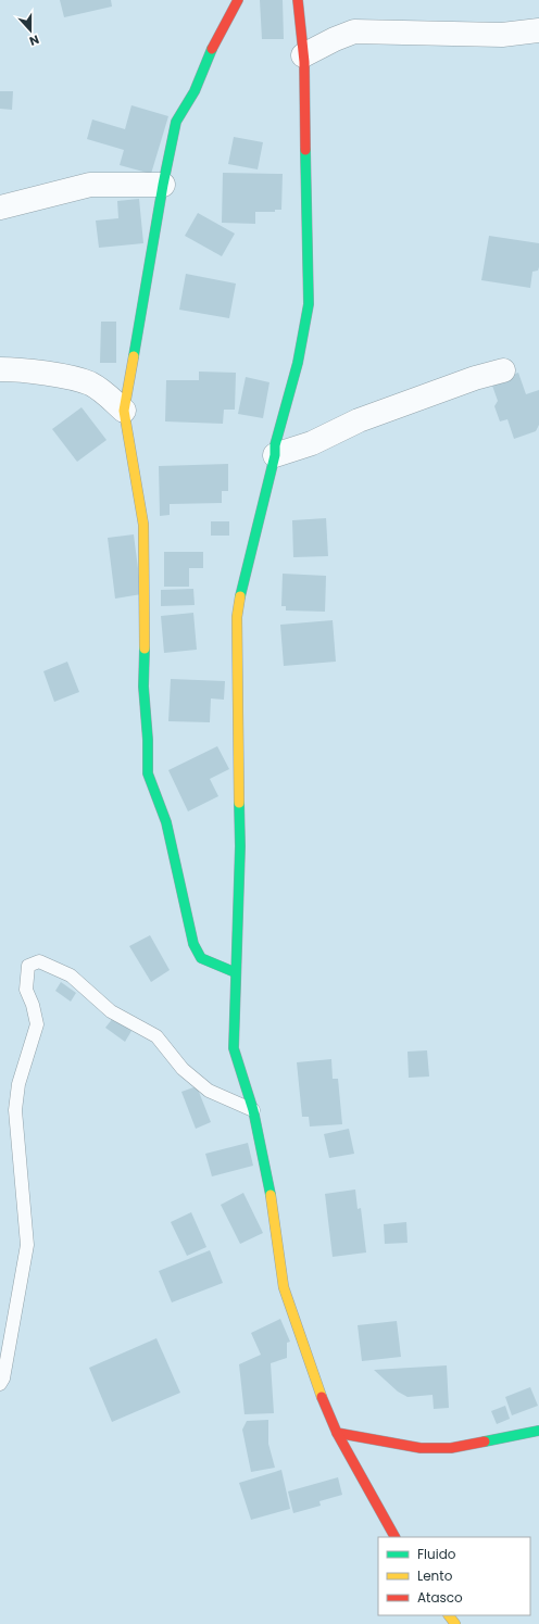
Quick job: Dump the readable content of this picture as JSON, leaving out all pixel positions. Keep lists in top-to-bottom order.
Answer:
{
  "legend": ["Fluido", "Lento", "Atasco"],
  "north": "bottom"
}
